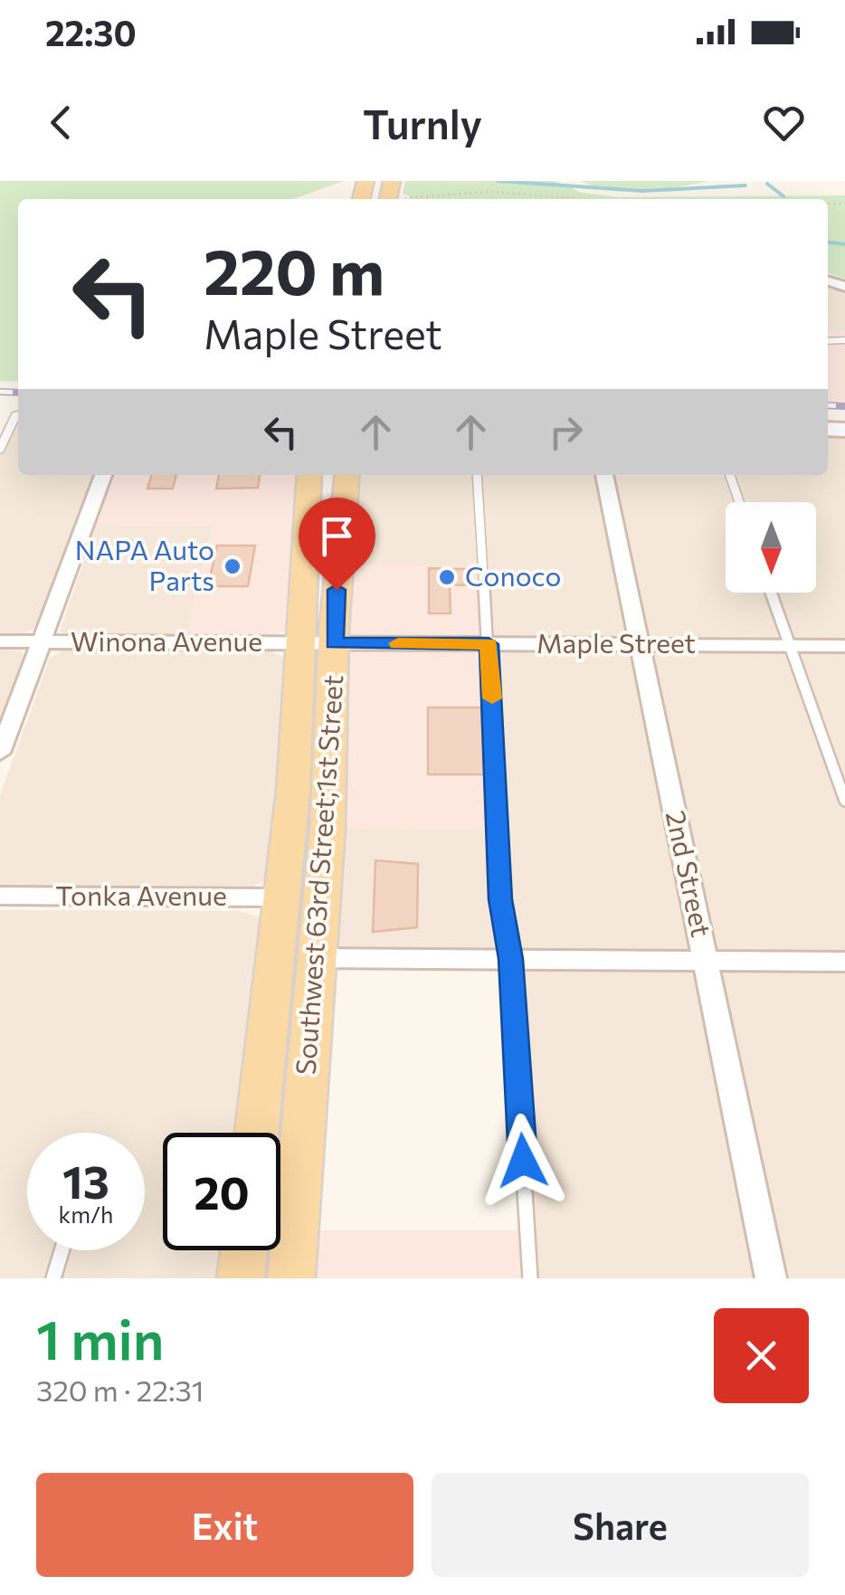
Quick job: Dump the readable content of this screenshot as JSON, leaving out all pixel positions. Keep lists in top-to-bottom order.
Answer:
{
  "streets": {
    "main road": ["Southwest 63rd Street;1st Street"],
    "street": [
      "Winona Avenue",
      "Maple Street",
      "2nd Street",
      "Tonka Avenue"
    ]
  },
  "crossings": [
    ["Winona Avenue", "Maple Street"],
    ["Winona Avenue", "Southwest 63rd Street;1st Street"],
    ["Maple Street", "2nd Street"],
    ["Maple Street", "Southwest 63rd Street;1st Street"],
    ["Southwest 63rd Street;1st Street", "Tonka Avenue"]
  ],
  "places": ["NAPA Auto Parts", "Conoco"],
  "north": "bottom",
  "page": {
    "status": "22:30",
    "header": "Turnly",
    "turn": ["220 m", "Maple Street"],
    "speed": "13 km/h",
    "limit": "20",
    "heading": ["1 min", "320 m · 22:31"],
    "buttons": ["Exit", "Share"]
  }
}
